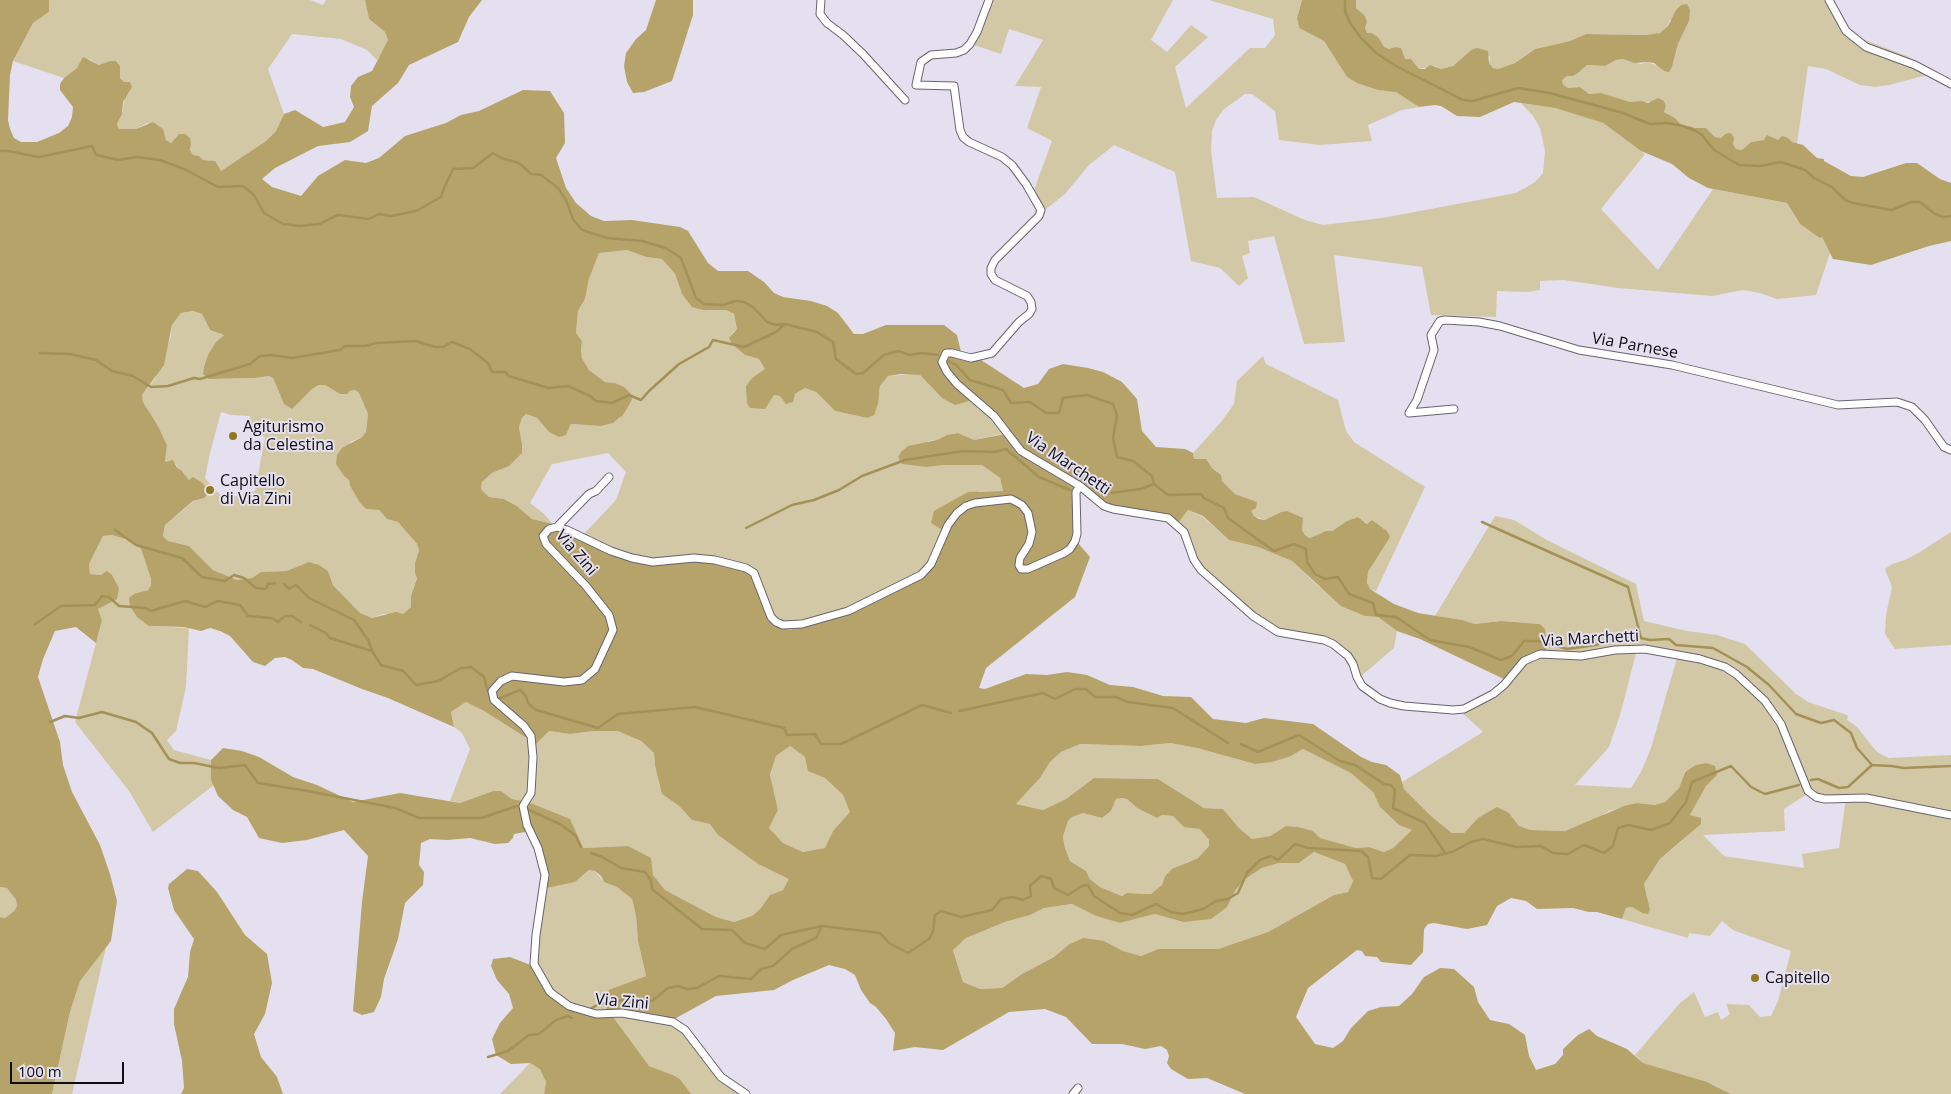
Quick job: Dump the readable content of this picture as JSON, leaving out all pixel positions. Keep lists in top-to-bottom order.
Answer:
{
  "streets": {
    "street": ["Via Parnese", "Via Marchetti", "Via Zini"]
  },
  "crossings": [
    ["Via Marchetti", "Via Zini"]
  ],
  "places": ["Agiturismo da Celestina", "Capitello di Via Zini", "Capitello"],
  "scale_bar": "100 m"
}
